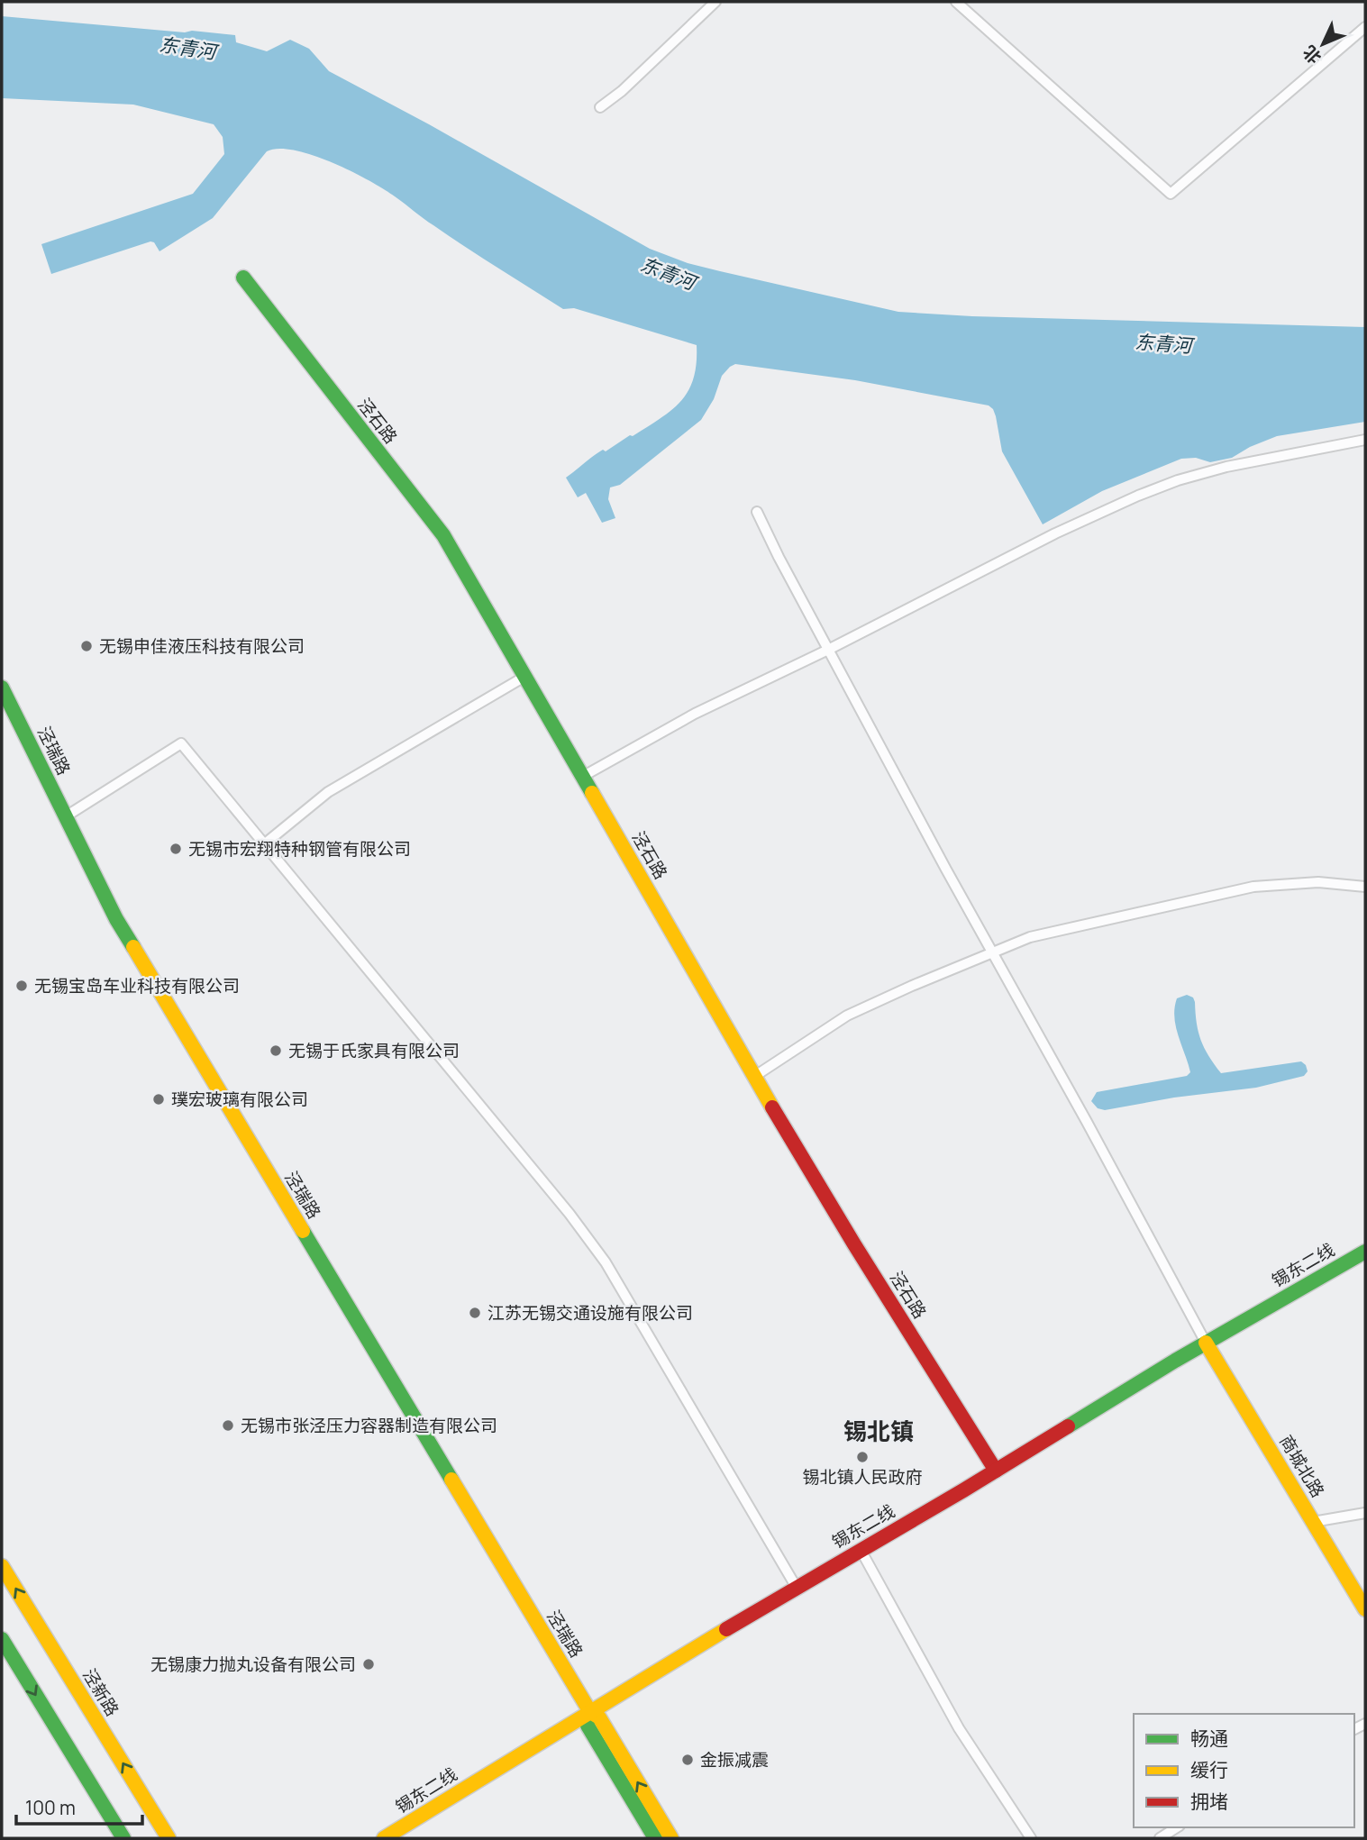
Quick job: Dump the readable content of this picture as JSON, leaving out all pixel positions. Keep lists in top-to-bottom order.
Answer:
{
  "streets": {
    "street": [
      "泾石路",
      "泾瑞路",
      "锡东二线",
      "商城北路",
      "泾新路"
    ]
  },
  "crossings": [
    ["泾石路", "锡东二线"],
    ["泾瑞路", "锡东二线"],
    ["锡东二线", "商城北路"]
  ],
  "districts": ["锡北镇"],
  "water": ["东青河"],
  "places": [
    "无锡申佳液压科技有限公司",
    "无锡市宏翔特种钢管有限公司",
    "无锡宝岛车业科技有限公司",
    "无锡于氏家具有限公司",
    "璞宏玻璃有限公司",
    "江苏无锡交通设施有限公司",
    "无锡市张泾压力容器制造有限公司",
    "锡北镇人民政府",
    "无锡康力抛丸设备有限公司",
    "金振减震"
  ],
  "legend": ["畅通", "缓行", "拥堵"],
  "scale_bar": "100 m",
  "north": "bottom left"
}
